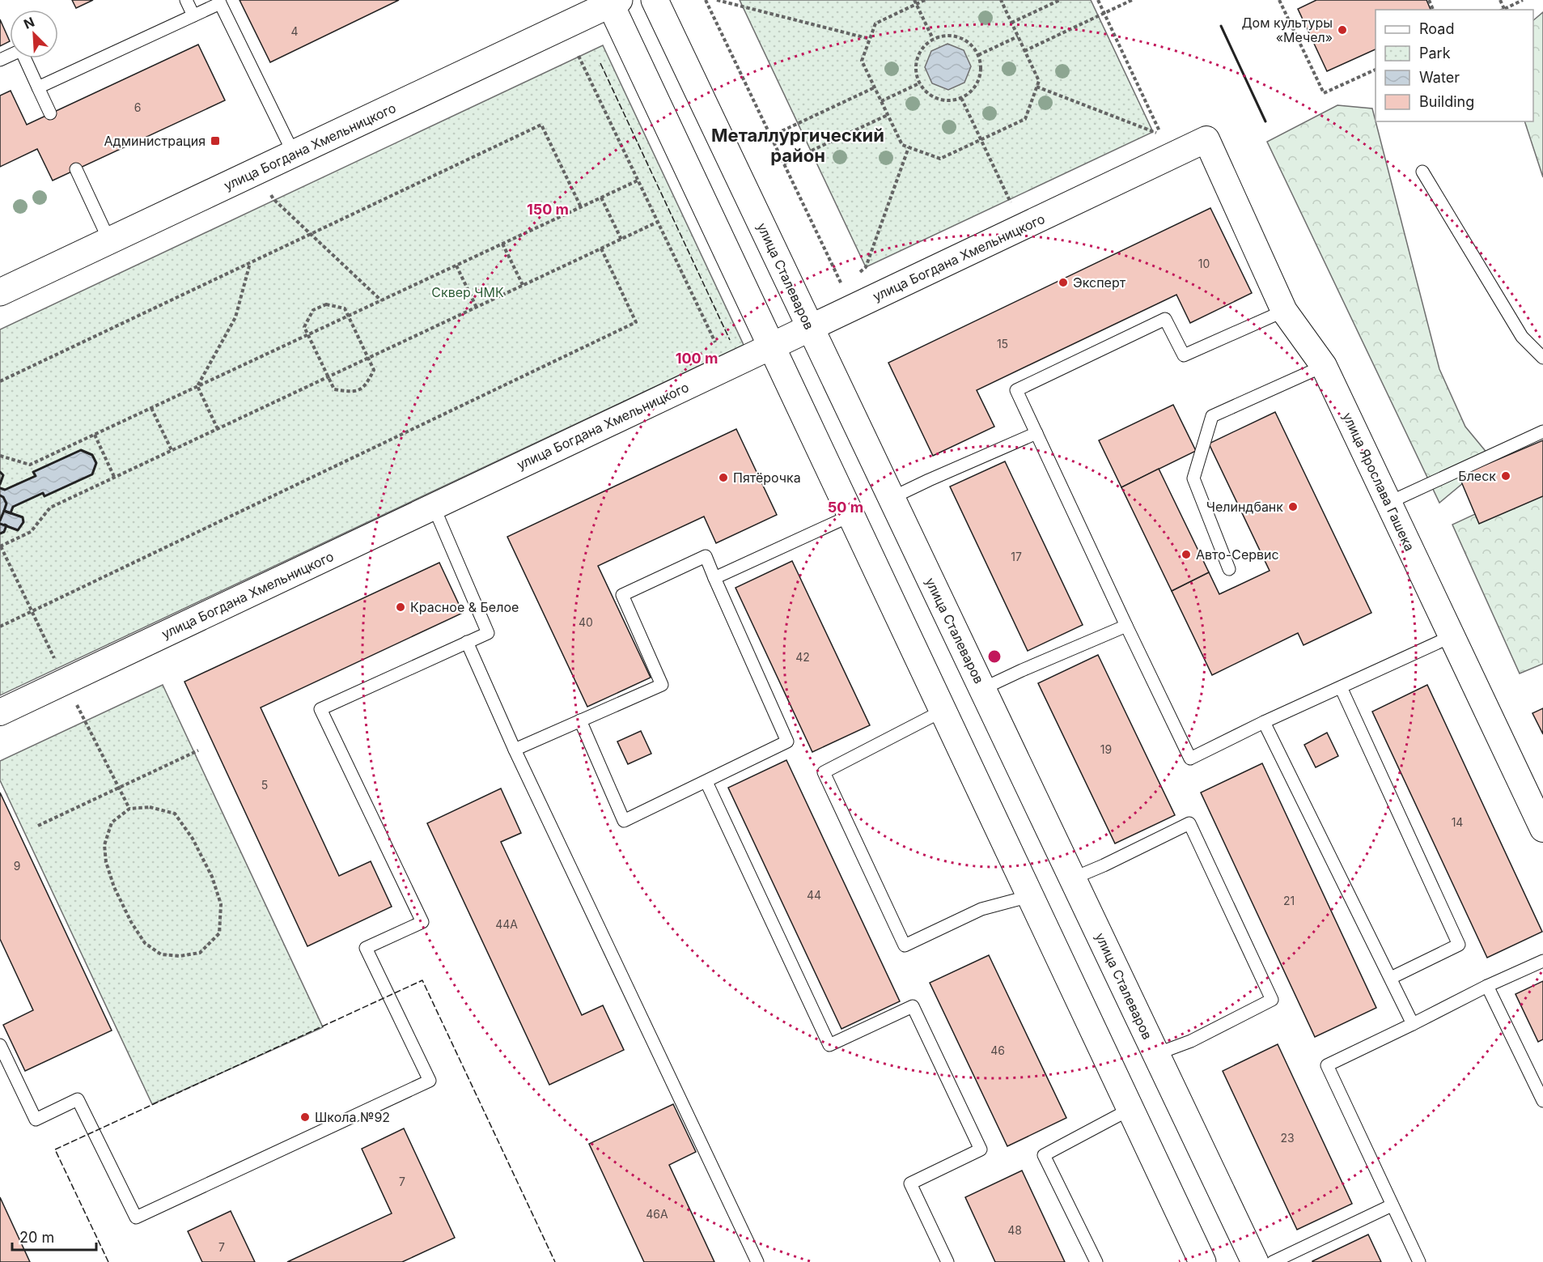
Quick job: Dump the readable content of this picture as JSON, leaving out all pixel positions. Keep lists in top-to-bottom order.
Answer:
{
  "streets": {
    "main road": ["улица Богдана Хмельницкого", "улица Сталеваров"],
    "street": ["улица Ярослава Гашека"]
  },
  "crossings": [
    ["улица Богдана Хмельницкого", "улица Сталеваров"],
    ["улица Богдана Хмельницкого", "улица Ярослава Гашека"]
  ],
  "districts": ["Металлургический район"],
  "parks": ["Сквер ЧМК"],
  "places": {
    "other": [
      "Дом культуры «Мечел»",
      "Эксперт",
      "Блеск",
      "Пятёрочка",
      "Челиндбанк",
      "Авто-Сервис",
      "Красное & Белое",
      "Школа №92"
    ],
    "transit": ["Администрация"]
  },
  "house_numbers": [
    "4",
    "6",
    "10",
    "15",
    "17",
    "40",
    "42",
    "19",
    "5",
    "14",
    "9",
    "44",
    "21",
    "44А",
    "46",
    "23",
    "7",
    "46А",
    "48",
    "7"
  ],
  "legend": [
    "Road",
    "Park",
    "Water",
    "Building"
  ],
  "scale_bar": "20 m",
  "north": "top left",
  "rings": ["150 m", "100 m", "50 m"]
}
